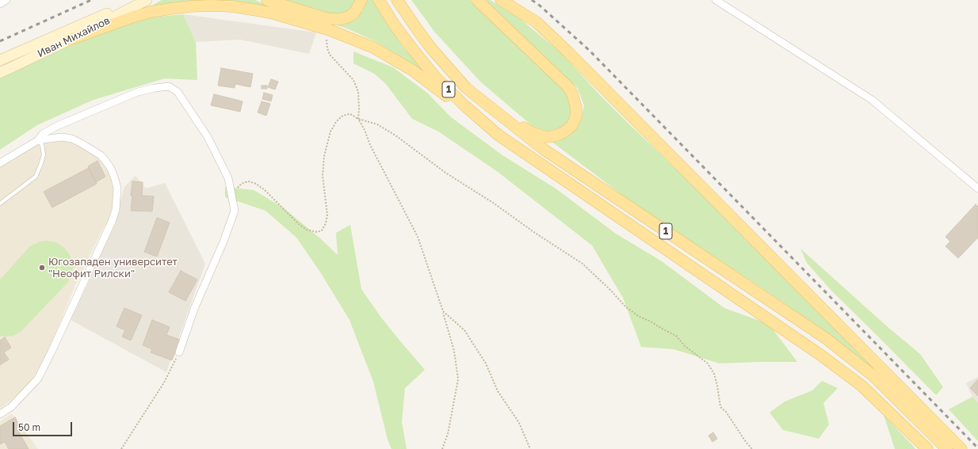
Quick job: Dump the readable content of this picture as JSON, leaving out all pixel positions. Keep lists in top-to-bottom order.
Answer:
{
  "streets": {
    "main road": ["Иван Михайлов", "1"]
  },
  "places": ["Югозападен университет \"Неофит Рилски\""],
  "scale_bar": "50 m"
}
